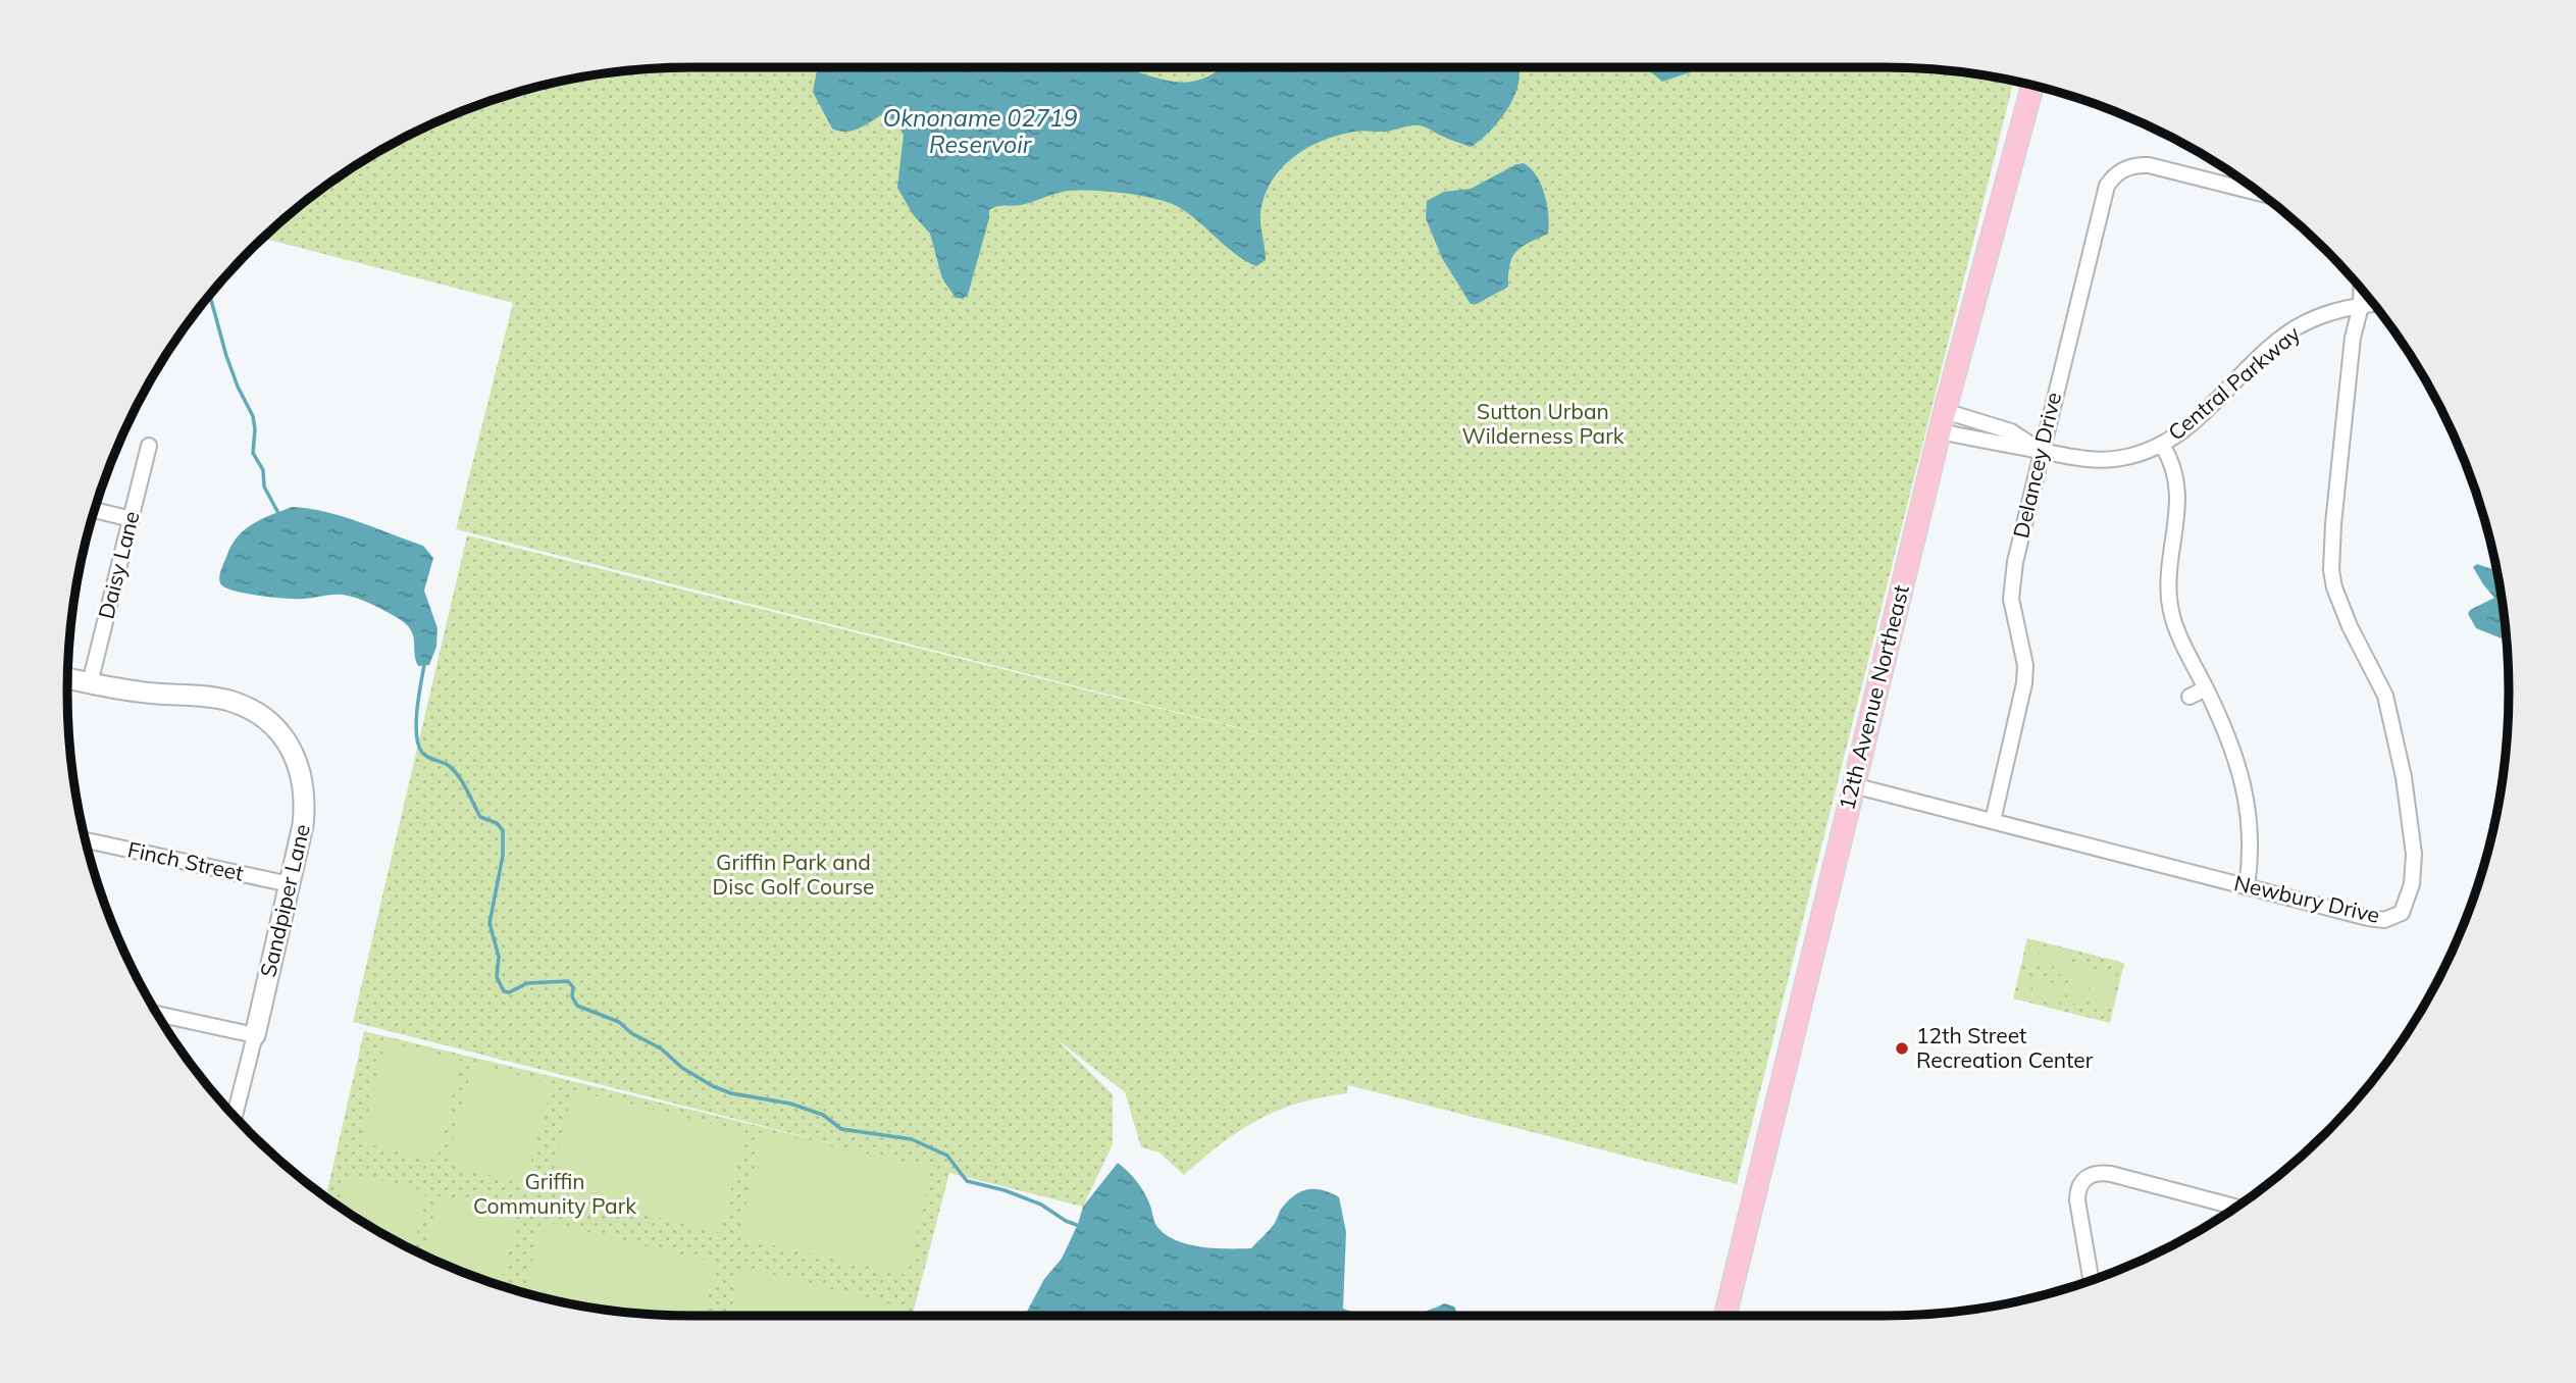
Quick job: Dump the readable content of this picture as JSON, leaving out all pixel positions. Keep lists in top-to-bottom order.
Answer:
{
  "streets": {
    "main road": ["12th Avenue Northeast"],
    "street": [
      "Central Parkway",
      "Delancey Drive",
      "Daisy Lane",
      "Finch Street",
      "Newbury Drive",
      "Sandpiper Lane"
    ]
  },
  "crossings": [
    ["Central Parkway", "Delancey Drive"],
    ["Central Parkway", "12th Avenue Northeast"],
    ["Central Parkway", "Newbury Drive"],
    ["Delancey Drive", "Newbury Drive"],
    ["Daisy Lane", "Sandpiper Lane"],
    ["12th Avenue Northeast", "Newbury Drive"],
    ["Finch Street", "Sandpiper Lane"]
  ],
  "water": ["Oknoname 02719 Reservoir"],
  "parks": ["Sutton Urban Wilderness Park", "Griffin Park and Disc Golf Course", "Griffin Community Park"],
  "places": ["12th Street Recreation Center"]
}
